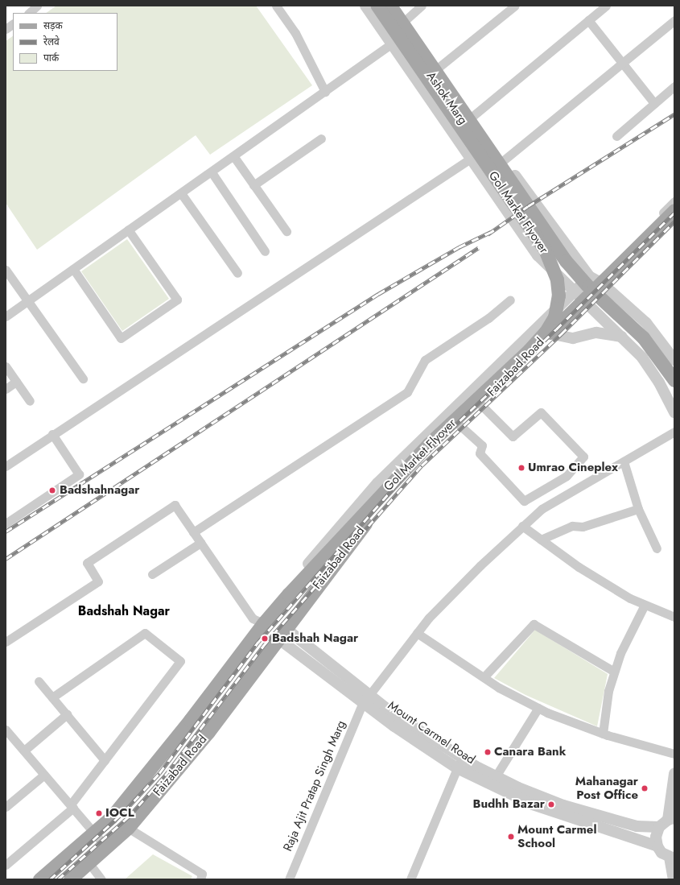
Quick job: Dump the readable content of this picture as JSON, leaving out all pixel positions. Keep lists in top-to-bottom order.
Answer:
{
  "streets": {
    "main road": ["Gol Market Flyover", "Faizabad Road"],
    "street": ["Ashok Marg", "Mount Carmel Road", "Raja Ajit Pratap Singh Marg"]
  },
  "crossings": [
    ["Ashok Marg", "Faizabad Road"],
    ["Gol Market Flyover", "Faizabad Road"],
    ["Faizabad Road", "Mount Carmel Road"],
    ["Mount Carmel Road", "Raja Ajit Pratap Singh Marg"]
  ],
  "districts": ["Badshah Nagar"],
  "places": [
    "Umrao Cineplex",
    "Badshahnagar",
    "Badshah Nagar",
    "Canara Bank",
    "Mahanagar Post Office",
    "Budhh Bazar",
    "IOCL",
    "Mount Carmel School"
  ],
  "legend": ["सड़क", "रेलवे", "पार्क"]
}
